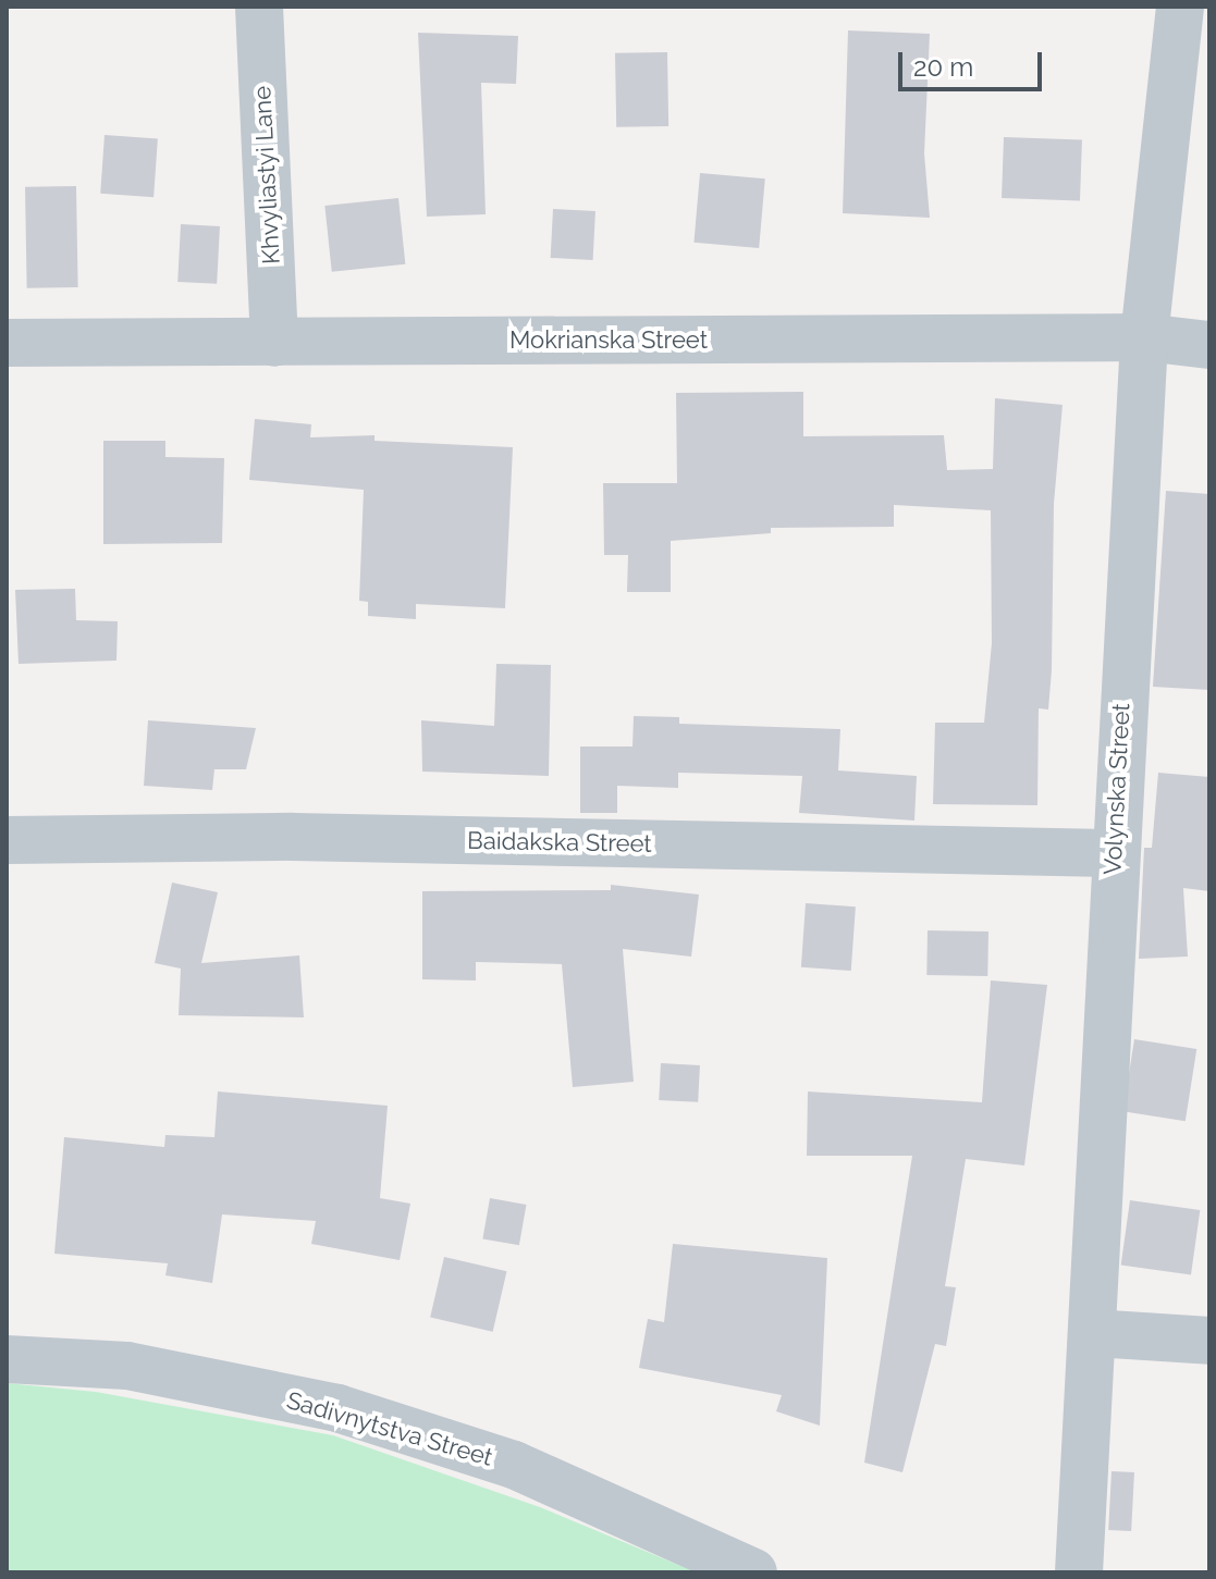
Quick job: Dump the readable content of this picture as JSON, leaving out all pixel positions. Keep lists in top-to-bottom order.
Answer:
{
  "streets": {
    "street": [
      "Khvyliastyi Lane",
      "Mokrianska Street",
      "Volynska Street",
      "Baidakska Street",
      "Sadivnytstva Street"
    ]
  },
  "crossings": [
    ["Khvyliastyi Lane", "Mokrianska Street"],
    ["Mokrianska Street", "Volynska Street"],
    ["Volynska Street", "Baidakska Street"]
  ],
  "scale_bar": "20 m"
}
